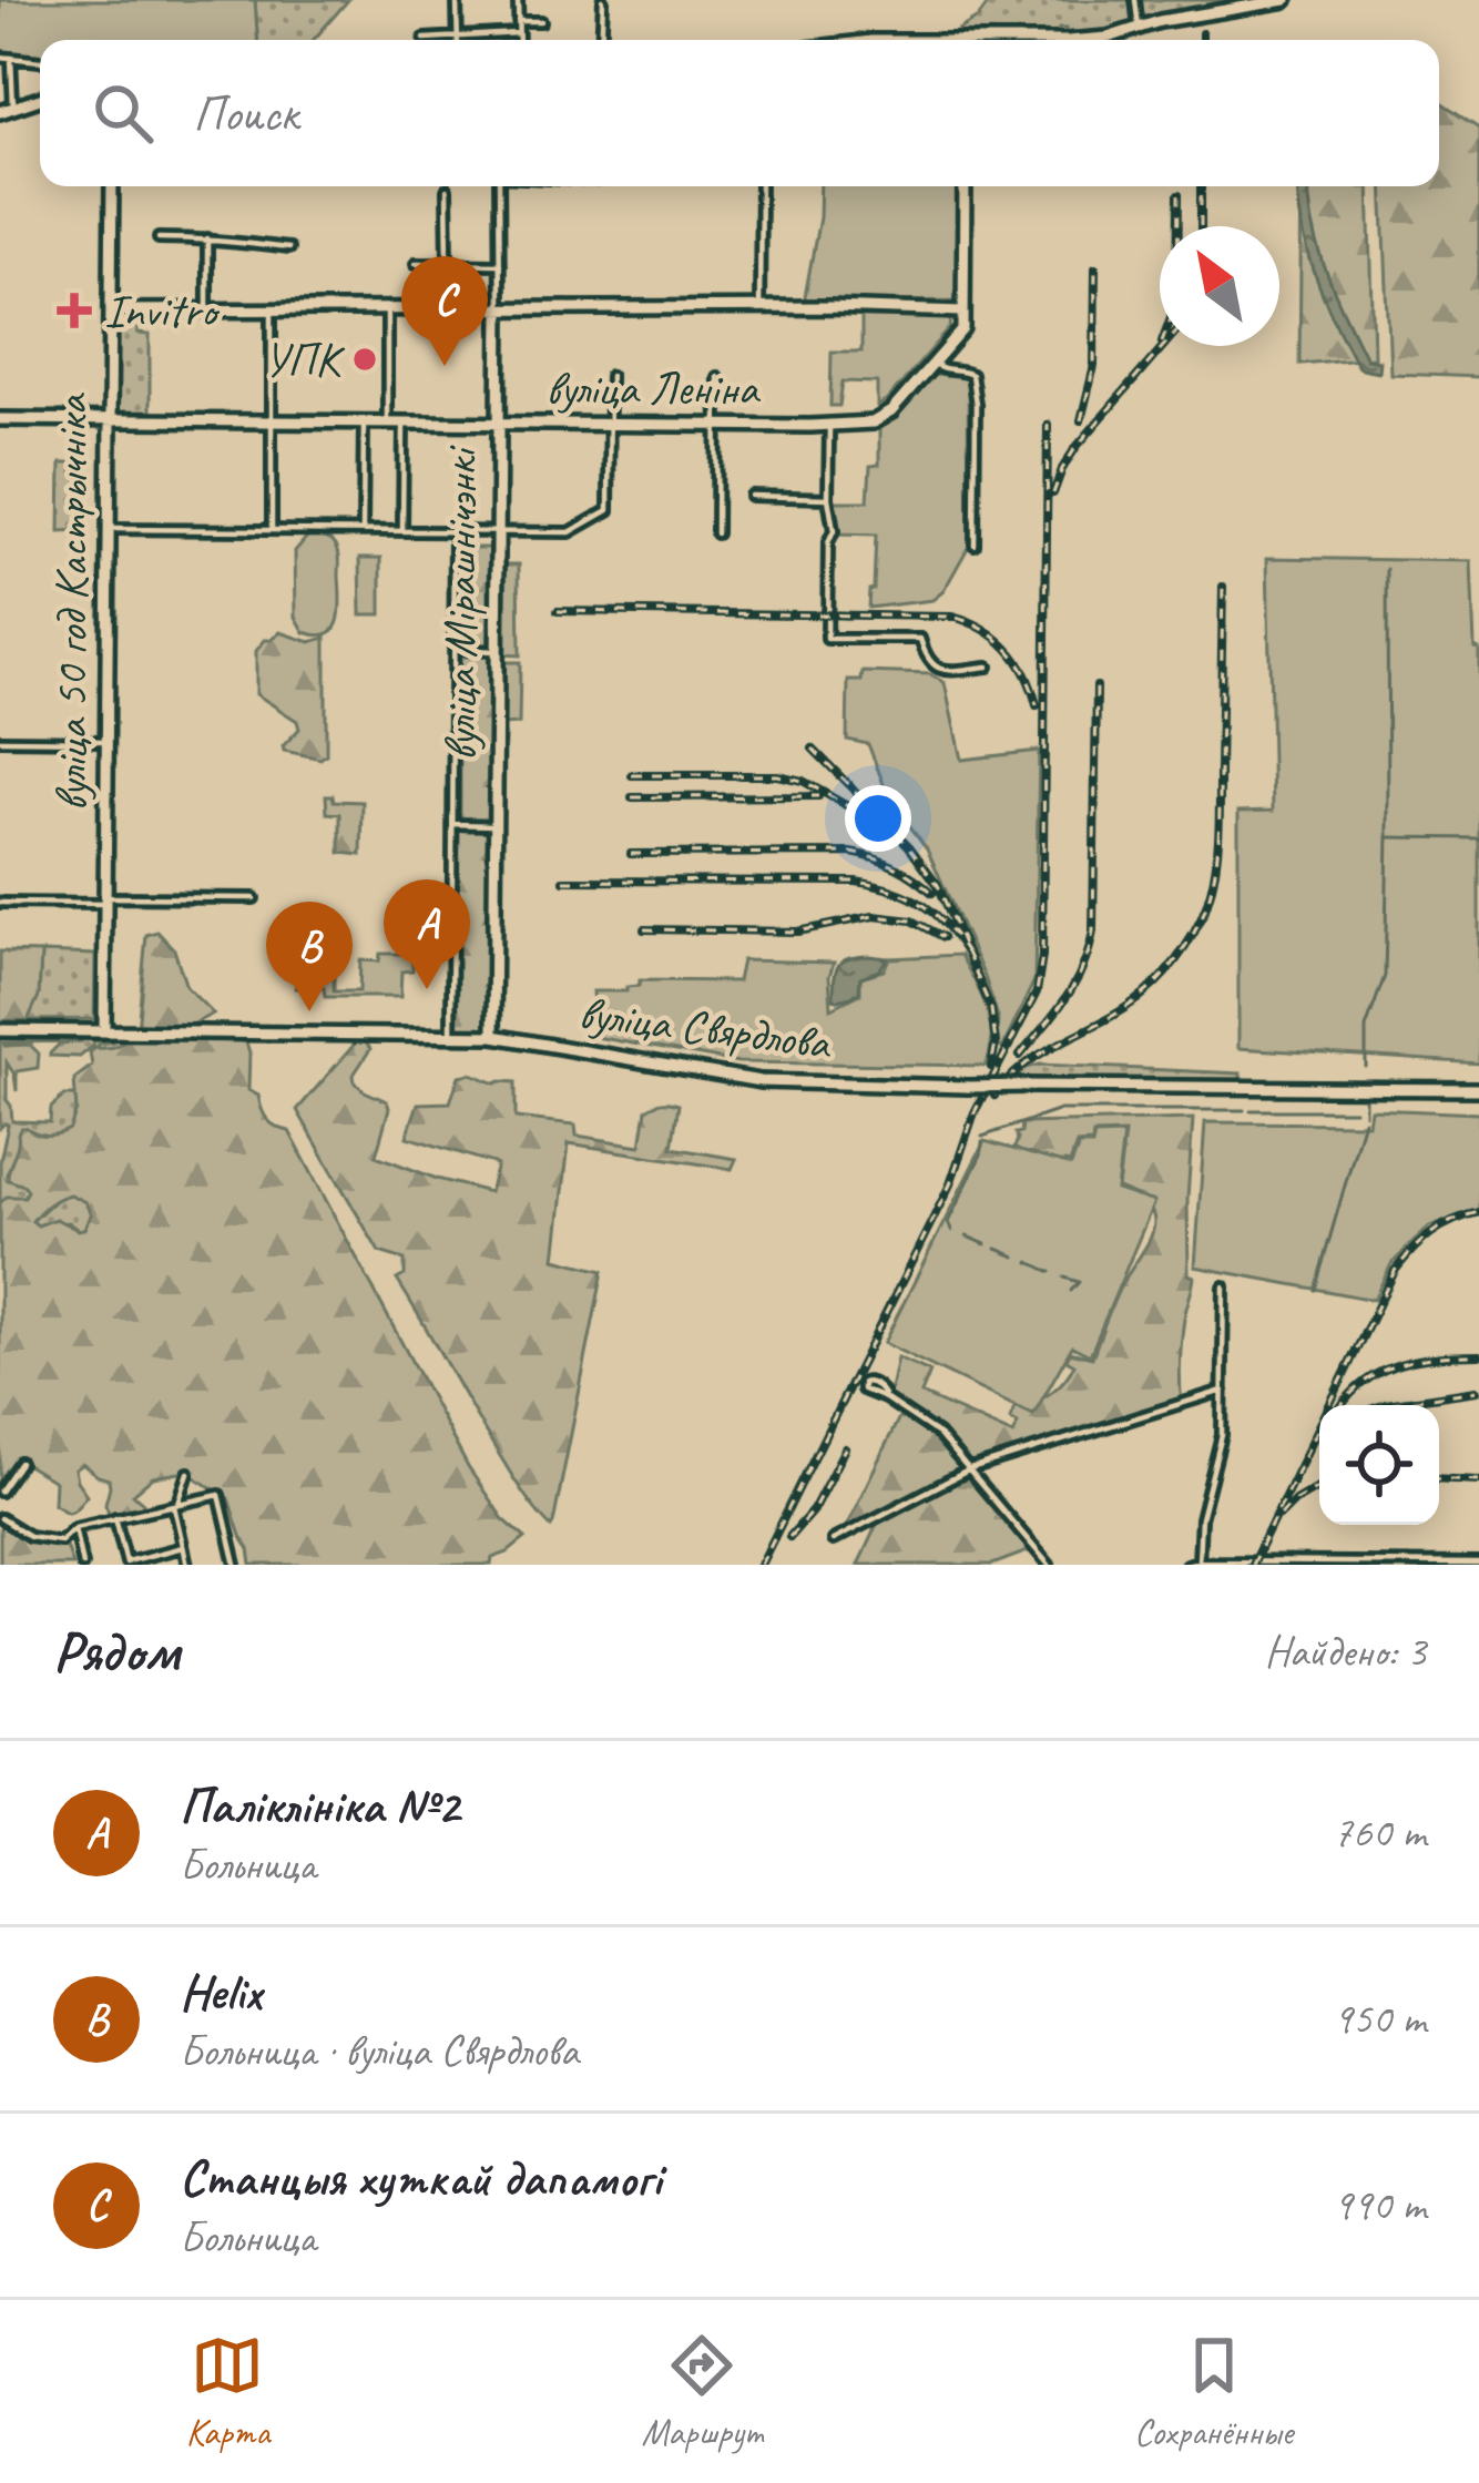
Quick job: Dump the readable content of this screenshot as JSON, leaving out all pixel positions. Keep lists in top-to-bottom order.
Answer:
{
  "streets": {
    "street": [
      "вуліца Леніна",
      "вуліца 50 год Кастрычніка",
      "вуліца Мірашнічэнкі",
      "вуліца Свярдлова"
    ]
  },
  "crossings": [
    ["вуліца Леніна", "вуліца 50 год Кастрычніка"],
    ["вуліца Леніна", "вуліца Мірашнічэнкі"],
    ["вуліца 50 год Кастрычніка", "вуліца Свярдлова"],
    ["вуліца Мірашнічэнкі", "вуліца Свярдлова"]
  ],
  "places": {
    "health": ["Invitro"],
    "other": ["УПК"]
  },
  "north": "top left",
  "page": {
    "search": "Поиск",
    "pins": ["C", "A", "B"],
    "heading": ["Рядом", "Найдено: 3"],
    "list": [
      {
        "mark": "A",
        "name": "Паліклініка №2",
        "note": "Больница",
        "value": "760 m"
      },
      {
        "mark": "B",
        "name": "Helix",
        "note": "Больница · вуліца Свярдлова",
        "value": "950 m"
      },
      {
        "mark": "C",
        "name": "Станцыя хуткай дапамогі",
        "note": "Больница",
        "value": "990 m"
      }
    ],
    "nav": ["Карта", "Маршрут", "Сохранённые"]
  }
}
